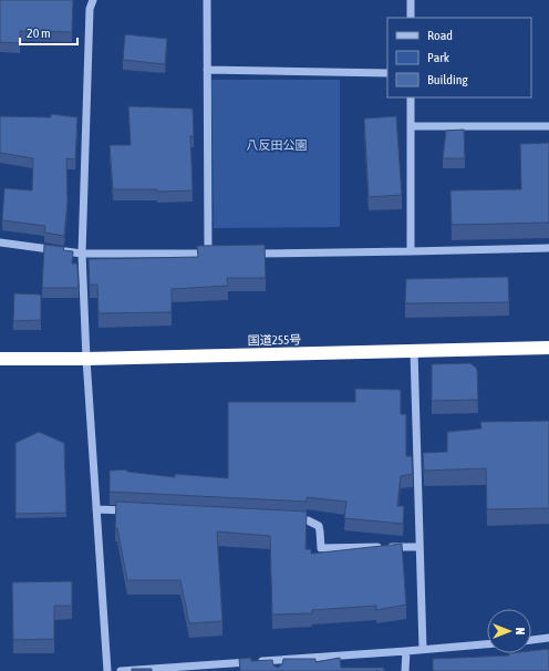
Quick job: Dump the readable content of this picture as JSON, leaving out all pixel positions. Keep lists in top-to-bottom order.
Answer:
{
  "streets": {
    "highway": ["国道255号"]
  },
  "parks": ["八反田公園"],
  "legend": ["Road", "Park", "Building"],
  "scale_bar": "20 m",
  "north": "right"
}
